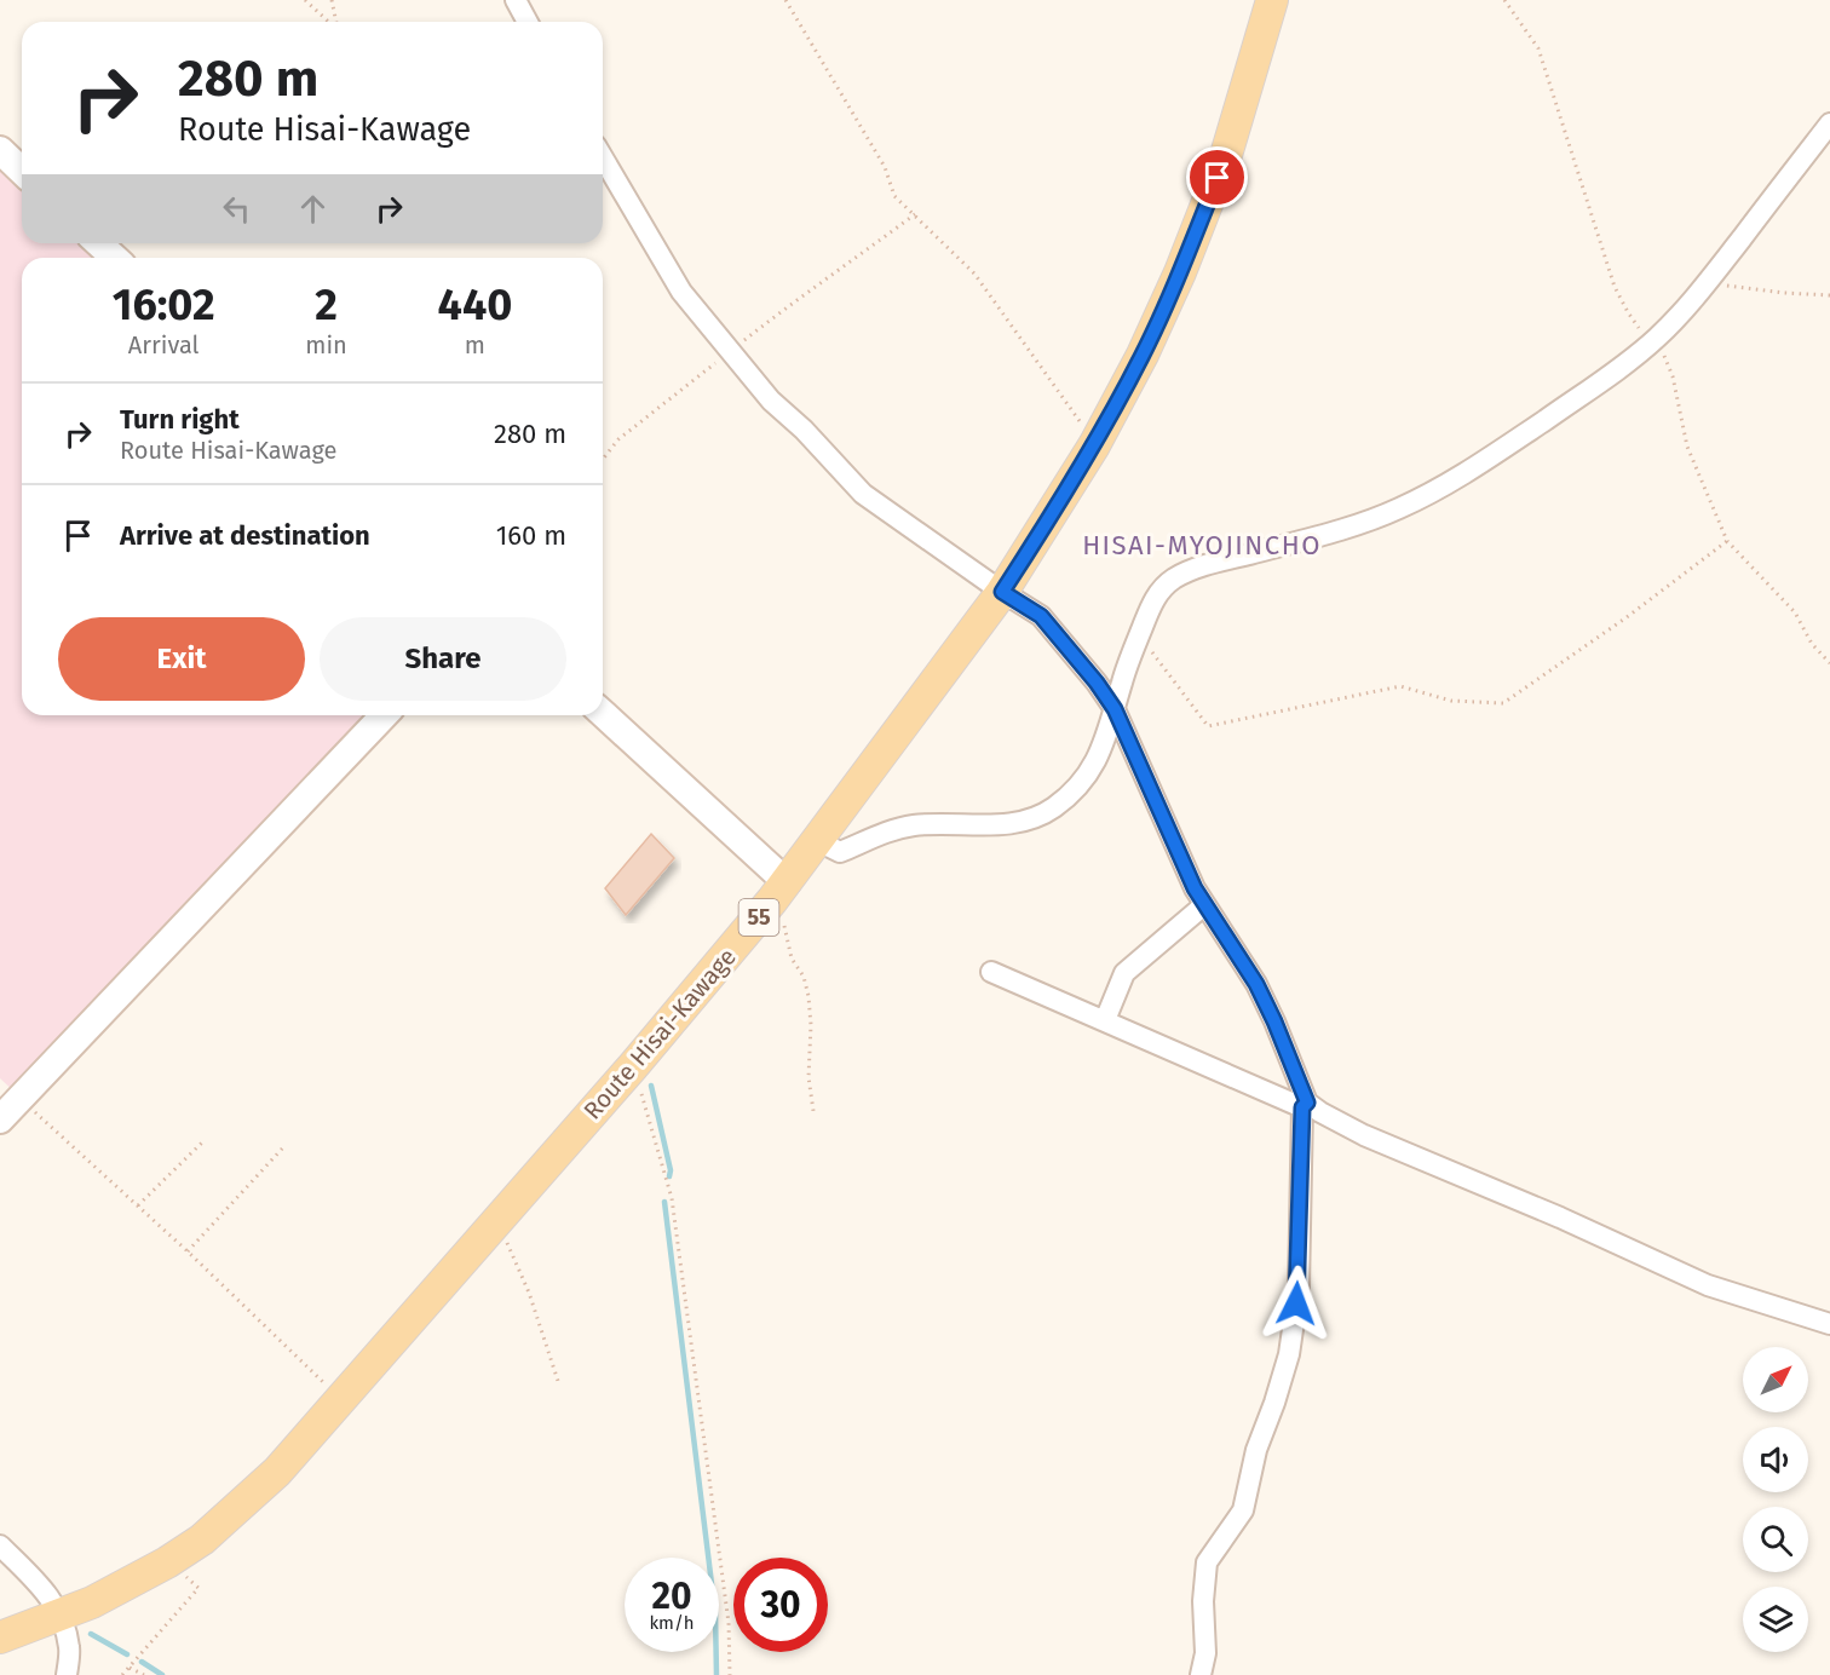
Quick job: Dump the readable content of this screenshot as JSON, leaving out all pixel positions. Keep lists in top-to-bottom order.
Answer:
{
  "streets": {
    "main road": ["55", "Route Hisai-Kawage"]
  },
  "districts": ["HISAI-MYOJINCHO"],
  "north": "top right",
  "page": {
    "turn": ["280 m", "Route Hisai-Kawage"],
    "eta": [
      "16:02",
      "Arrival",
      "2",
      "min",
      "440",
      "m"
    ],
    "list": [
      {
        "name": "Turn right",
        "note": "Route Hisai-Kawage",
        "value": "280 m"
      },
      {
        "name": "Arrive at destination",
        "value": "160 m"
      }
    ],
    "buttons": ["Exit", "Share"],
    "speed": "20 km/h",
    "limit": "30"
  }
}
